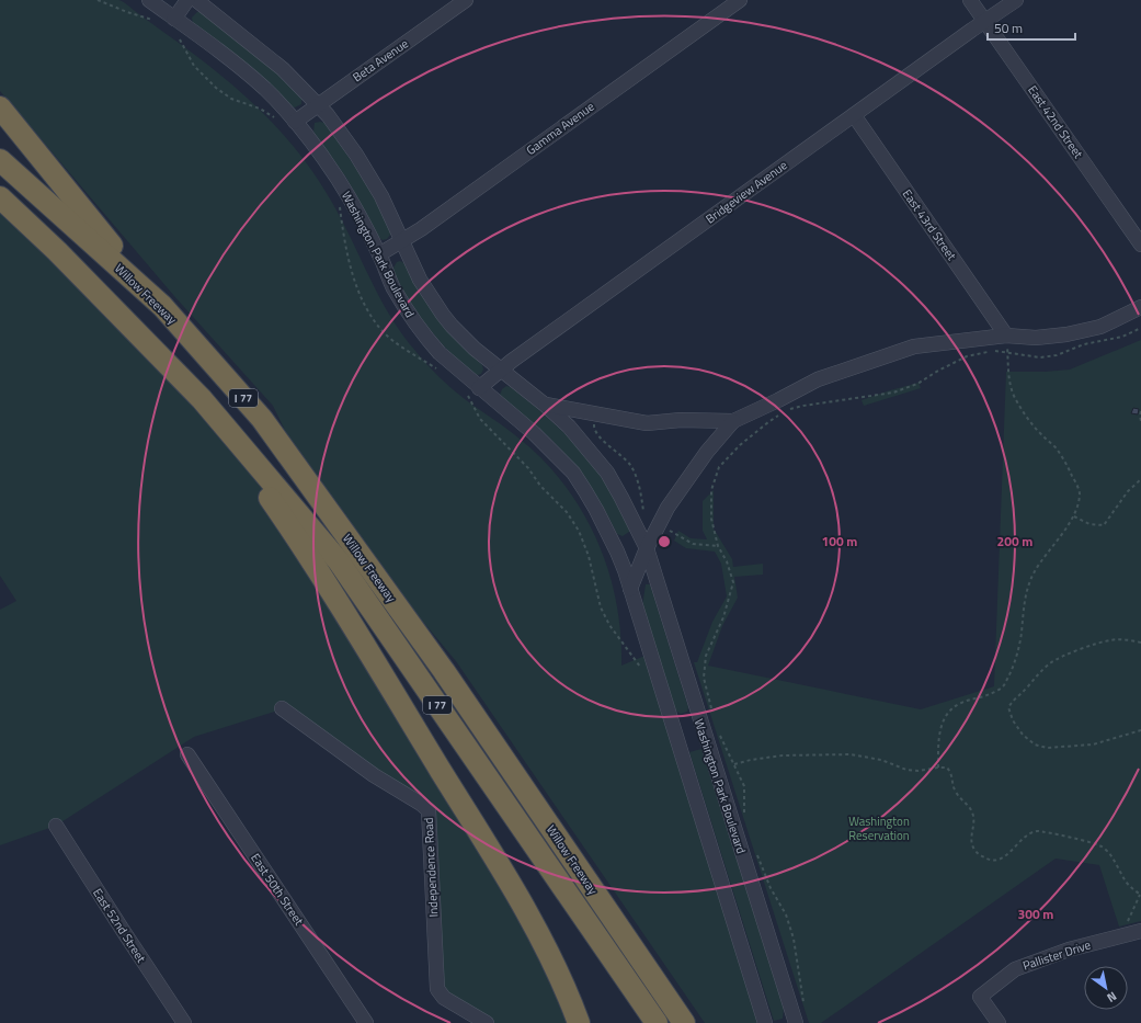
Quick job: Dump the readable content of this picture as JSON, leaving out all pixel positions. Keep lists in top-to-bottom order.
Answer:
{
  "streets": {
    "highway": ["Willow Freeway", "I 77"],
    "street": [
      "Beta Avenue",
      "East 42nd Street",
      "Gamma Avenue",
      "Bridgeview Avenue",
      "East 43rd Street",
      "Washington Park Boulevard",
      "Independence Road",
      "East 50th Street",
      "East 52nd Street",
      "Pallister Drive"
    ]
  },
  "crossings": [
    ["Beta Avenue", "Washington Park Boulevard"],
    ["East 42nd Street", "Bridgeview Avenue"],
    ["Gamma Avenue", "Washington Park Boulevard"],
    ["Bridgeview Avenue", "East 43rd Street"],
    ["Bridgeview Avenue", "Washington Park Boulevard"],
    ["East 43rd Street", "Washington Park Boulevard"]
  ],
  "parks": ["Washington Reservation"],
  "scale_bar": "50 m",
  "north": "bottom right",
  "rings": ["100 m", "200 m", "300 m"]
}
